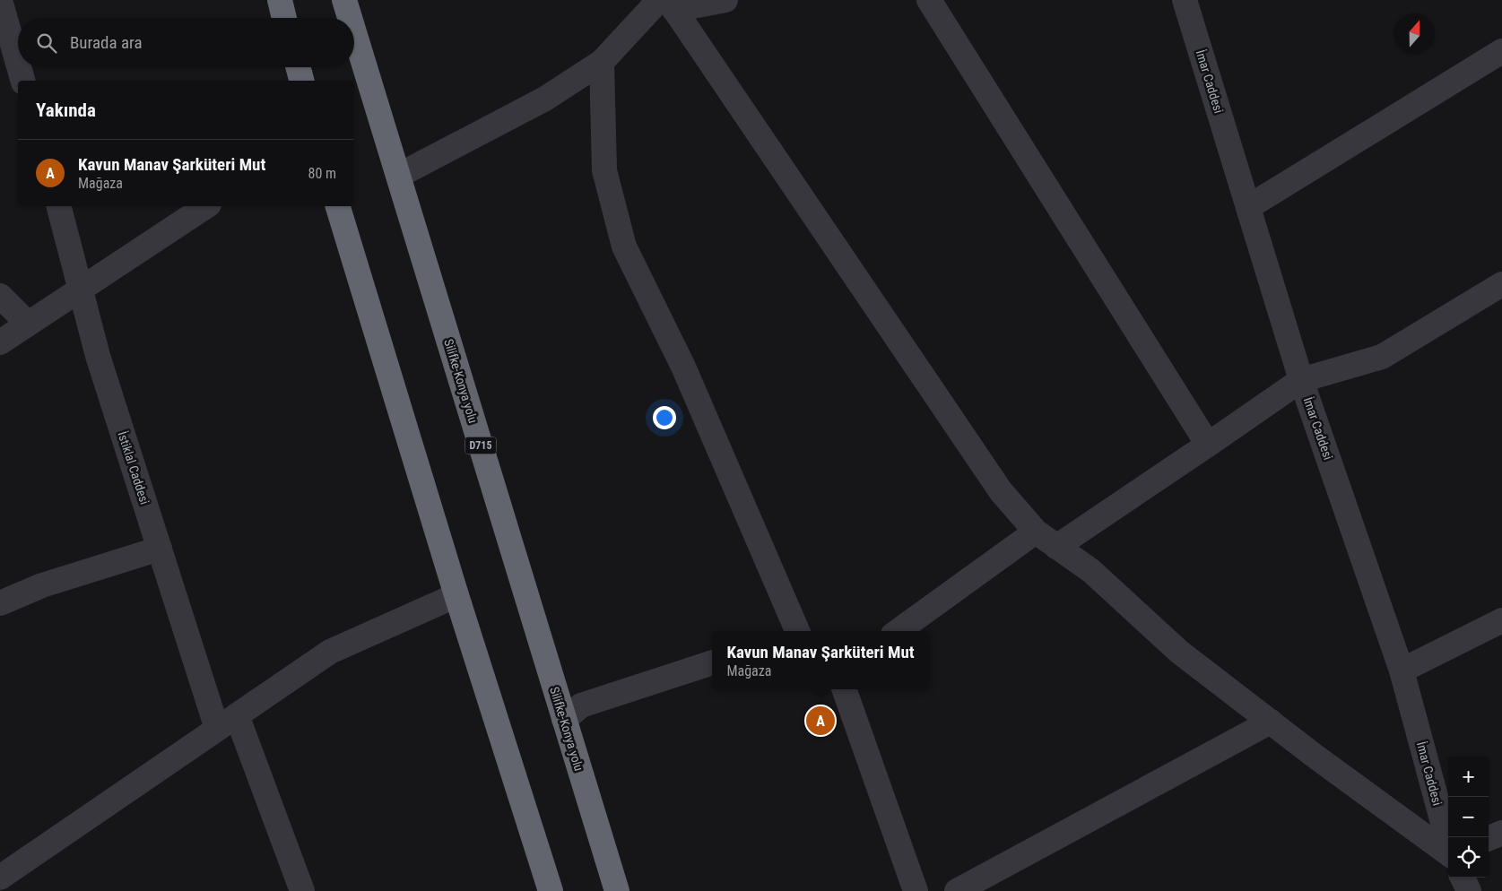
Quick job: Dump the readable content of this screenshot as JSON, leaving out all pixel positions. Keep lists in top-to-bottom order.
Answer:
{
  "streets": {
    "highway": ["Silifke-Konya yolu", "D715"],
    "street": ["İmar Caddesi", "İstiklal Caddesi"]
  },
  "north": "top",
  "page": {
    "search": "Burada ara",
    "heading": "Yakında",
    "list": [
      {
        "mark": "A",
        "name": "Kavun Manav Şarküteri Mut",
        "note": "Mağaza",
        "value": "80 m"
      }
    ],
    "popup": ["Kavun Manav Şarküteri Mut", "Mağaza"],
    "pins": "A",
    "map_buttons": ["+", "−"]
  }
}
